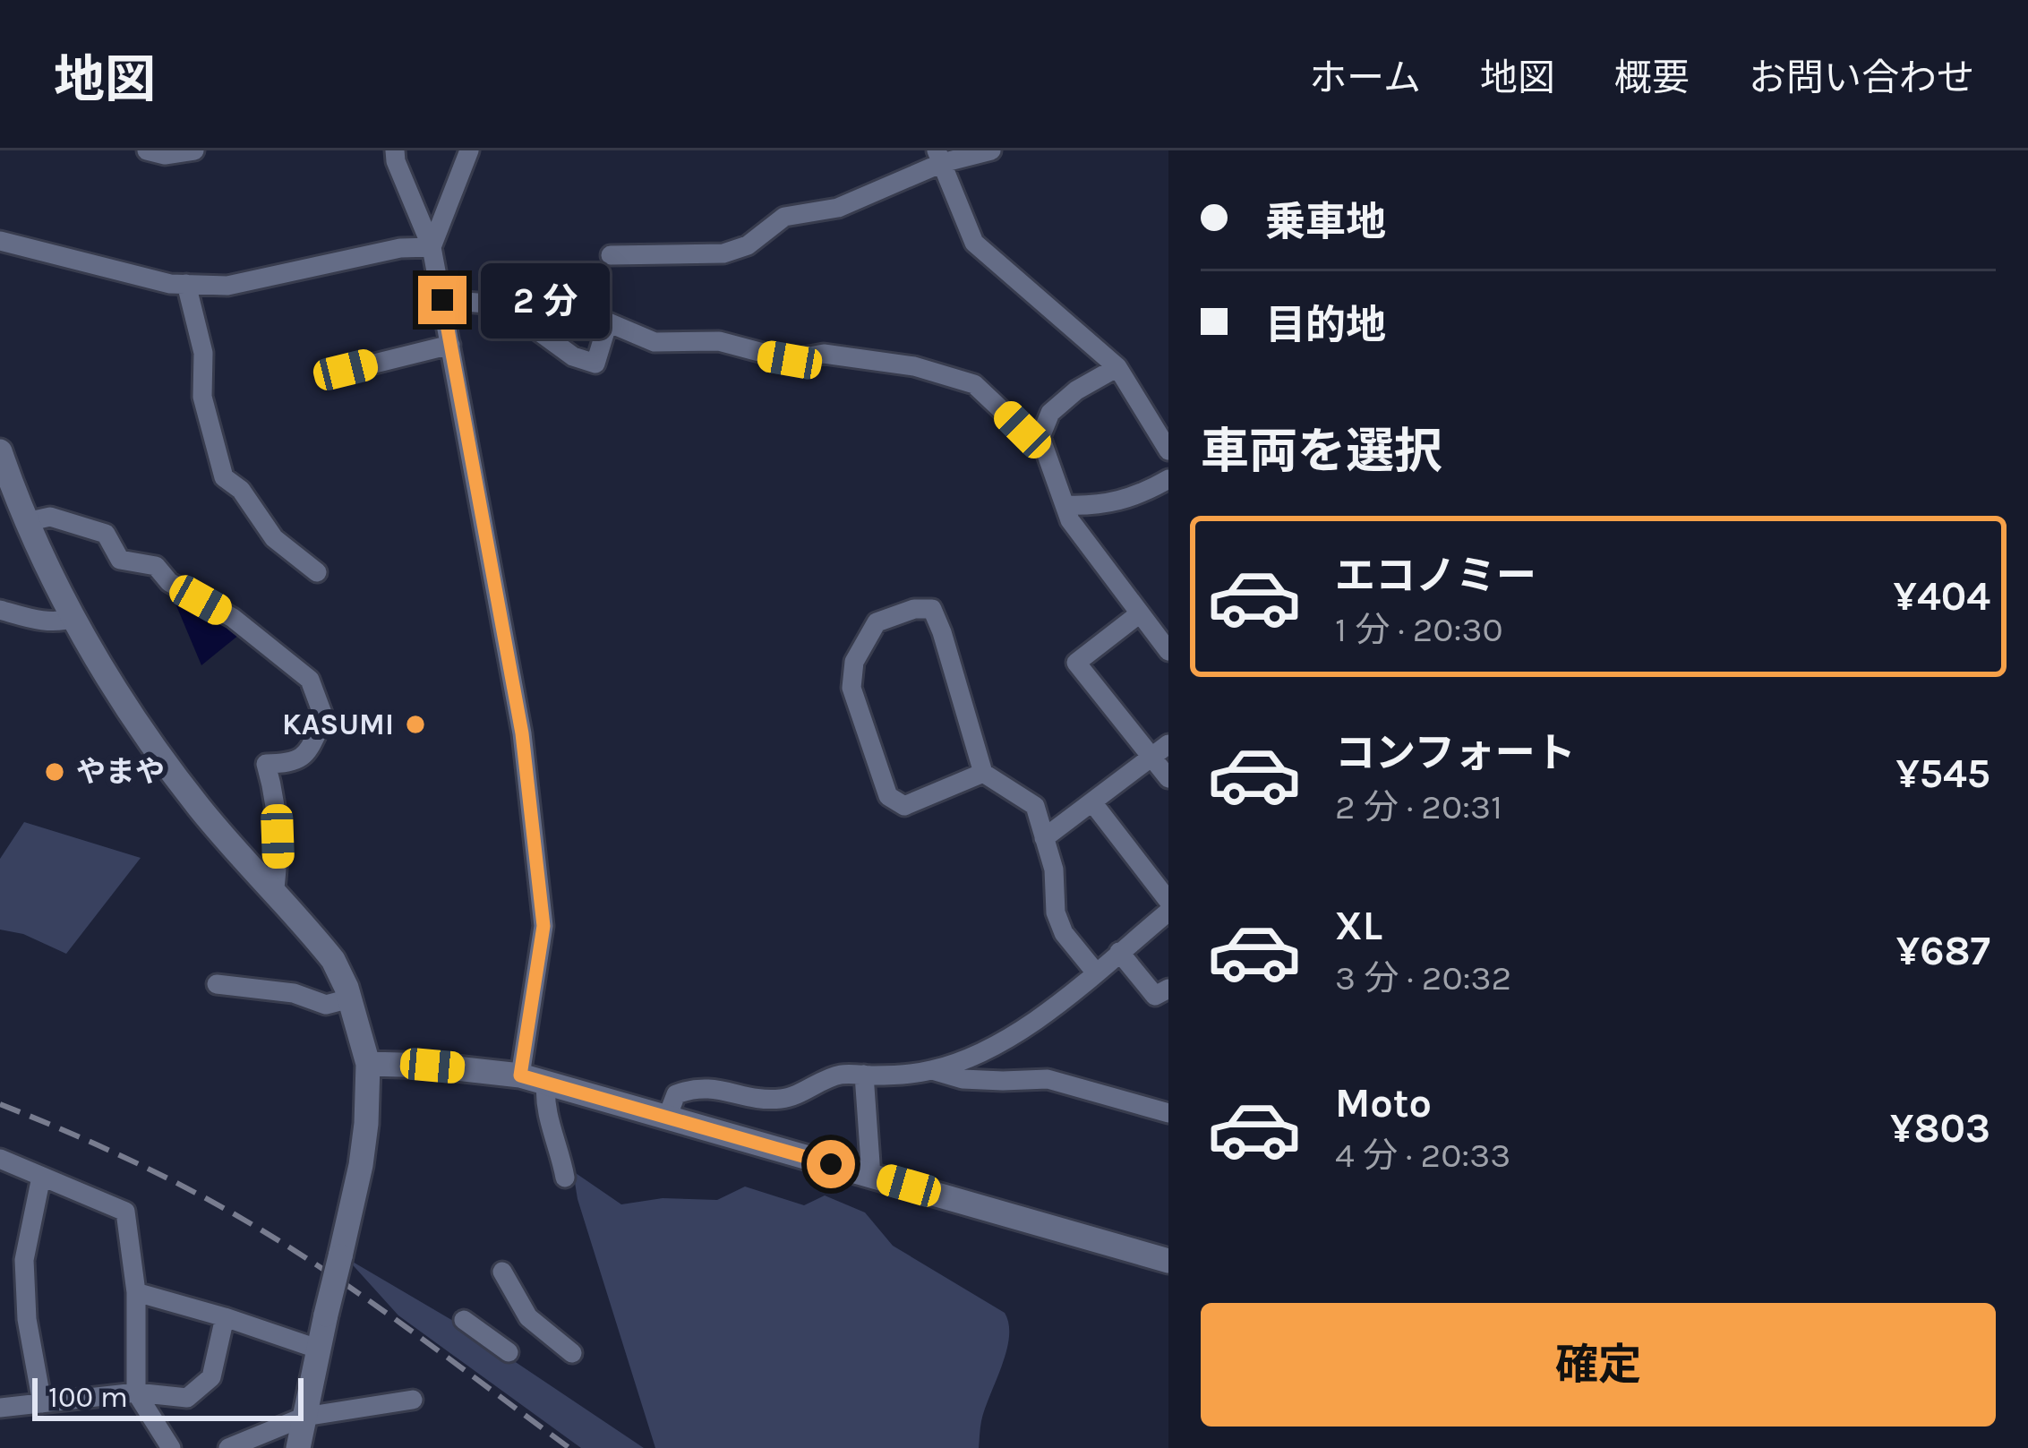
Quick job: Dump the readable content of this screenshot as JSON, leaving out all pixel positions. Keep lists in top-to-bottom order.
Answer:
{
  "places": ["KASUMI", "やまや"],
  "scale_bar": "100 m",
  "page": {
    "header": "地図",
    "nav": [
      "ホーム",
      "地図",
      "概要",
      "お問い合わせ"
    ],
    "banner": ["乗車地", "目的地"],
    "bubble": "2 分",
    "heading": "車両を選択",
    "list": [
      {
        "name": "エコノミー",
        "note": "1 分 · 20:30",
        "value": "¥404"
      },
      {
        "name": "コンフォート",
        "note": "2 分 · 20:31",
        "value": "¥545"
      },
      {
        "name": "XL",
        "note": "3 分 · 20:32",
        "value": "¥687"
      },
      {
        "name": "Moto",
        "note": "4 分 · 20:33",
        "value": "¥803"
      }
    ],
    "buttons": "確定",
    "scale": "100 m"
  }
}
